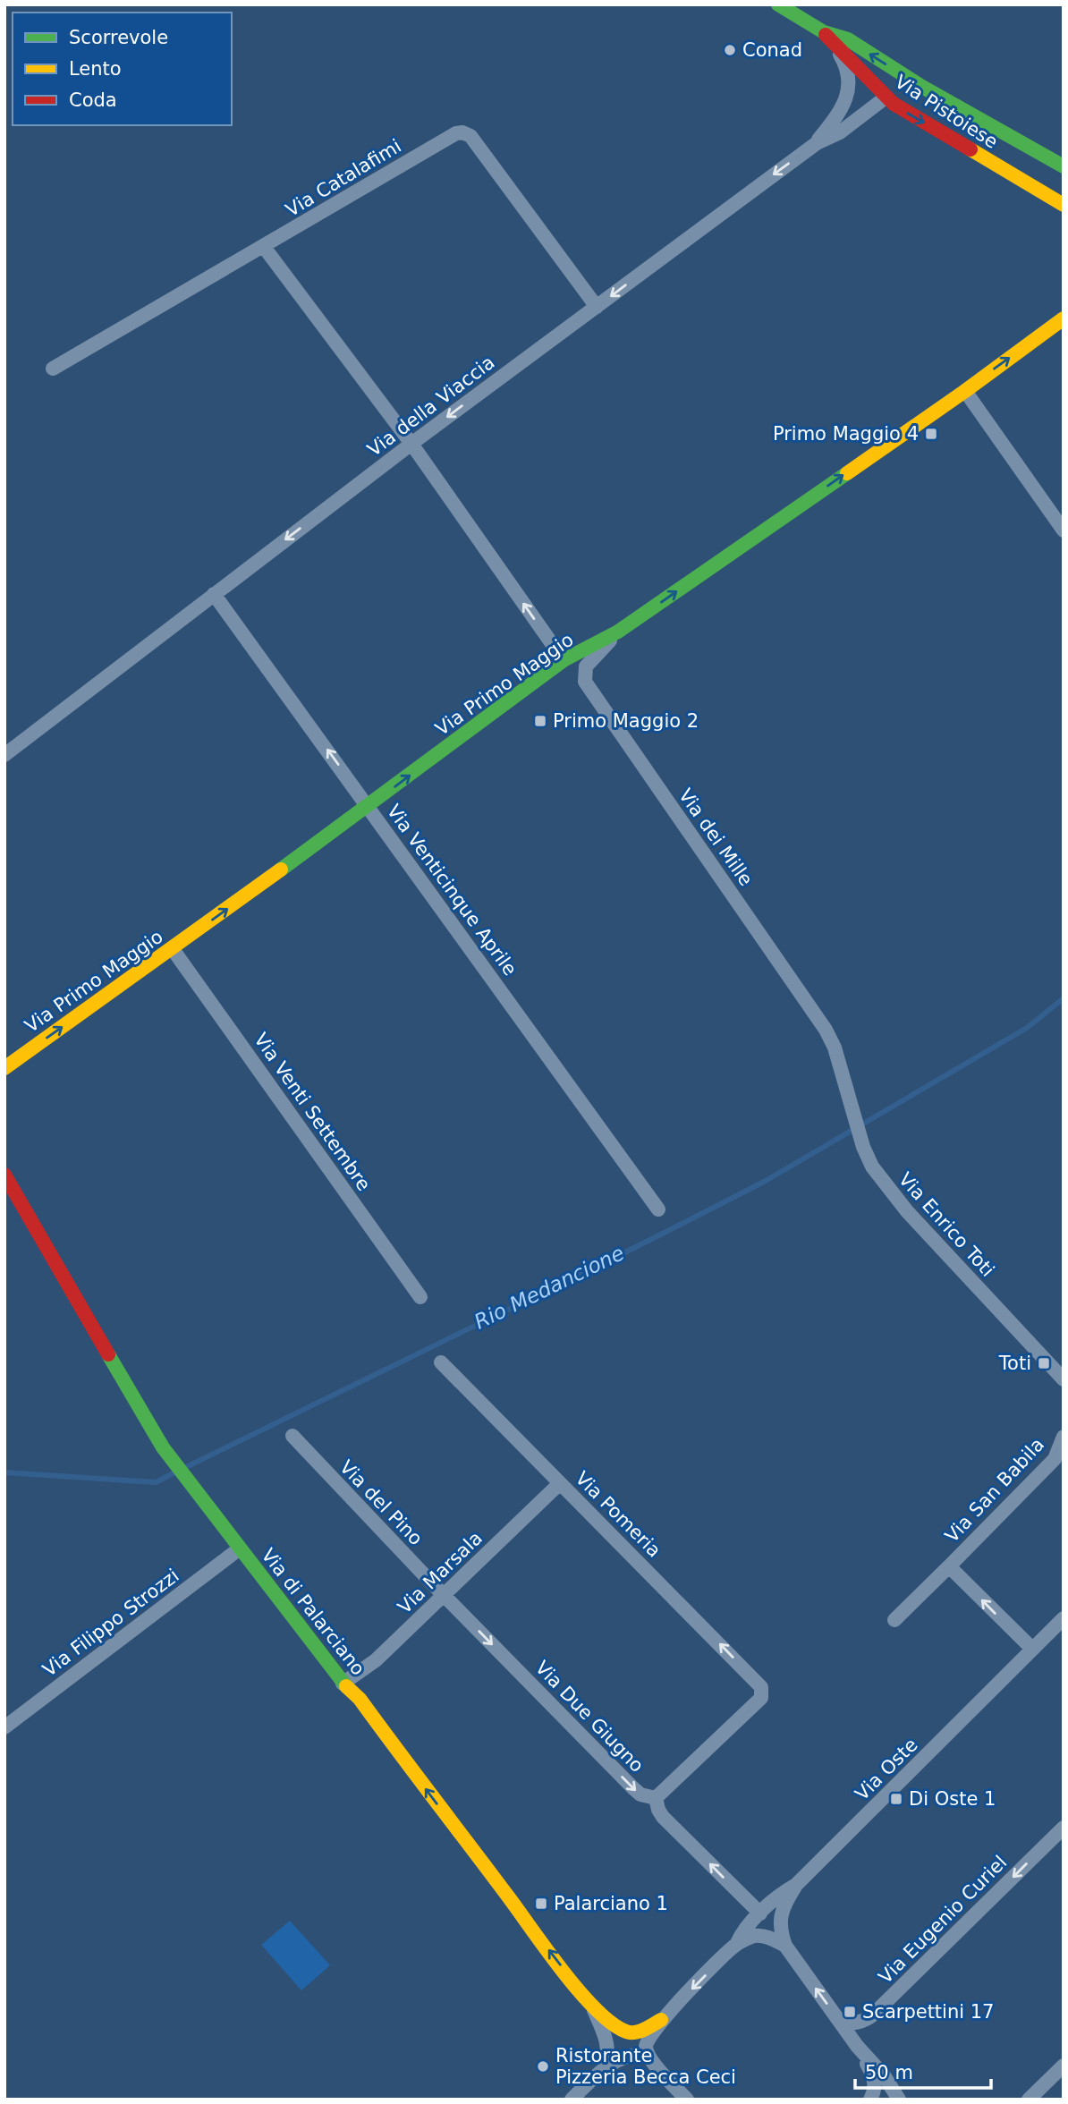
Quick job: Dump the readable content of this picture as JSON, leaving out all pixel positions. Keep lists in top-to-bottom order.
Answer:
{
  "streets": {
    "street": [
      "Via Pistoiese",
      "Via Catalafimi",
      "Via della Viaccia",
      "Via Primo Maggio",
      "Via dei Mille",
      "Via Venticinque Aprile",
      "Via Venti Settembre",
      "Via Enrico Toti",
      "Via San Babila",
      "Via del Pino",
      "Via Pomeria",
      "Via Marsala",
      "Via di Palarciano",
      "Via Filippo Strozzi",
      "Via Due Giugno",
      "Via Oste",
      "Via Eugenio Curiel"
    ]
  },
  "crossings": [
    ["Via Pistoiese", "Via della Viaccia"],
    ["Via Catalafimi", "Via della Viaccia"],
    ["Via della Viaccia", "Via Venticinque Aprile"],
    ["Via Primo Maggio", "Via dei Mille"],
    ["Via Primo Maggio", "Via Venticinque Aprile"],
    ["Via Primo Maggio", "Via Venti Settembre"],
    ["Via dei Mille", "Via Enrico Toti"],
    ["Via San Babila", "Via Oste"],
    ["Via del Pino", "Via Marsala"],
    ["Via del Pino", "Via Due Giugno"],
    ["Via Pomeria", "Via Marsala"],
    ["Via Pomeria", "Via Due Giugno"],
    ["Via Marsala", "Via di Palarciano"],
    ["Via Marsala", "Via Due Giugno"],
    ["Via di Palarciano", "Via Filippo Strozzi"],
    ["Via di Palarciano", "Via Oste"]
  ],
  "one_way": [
    "Via della Viaccia",
    "Via Primo Maggio",
    "Via di Palarciano",
    "Via Due Giugno",
    "Via Eugenio Curiel"
  ],
  "water": ["Rio Medancione"],
  "places": {
    "other": ["Conad", "Ristorante Pizzeria Becca Ceci"],
    "transit": [
      "Primo Maggio 4",
      "Primo Maggio 2",
      "Toti",
      "Di Oste 1",
      "Palarciano 1",
      "Scarpettini 17"
    ]
  },
  "legend": ["Scorrevole", "Lento", "Coda"],
  "scale_bar": "50 m"
}
